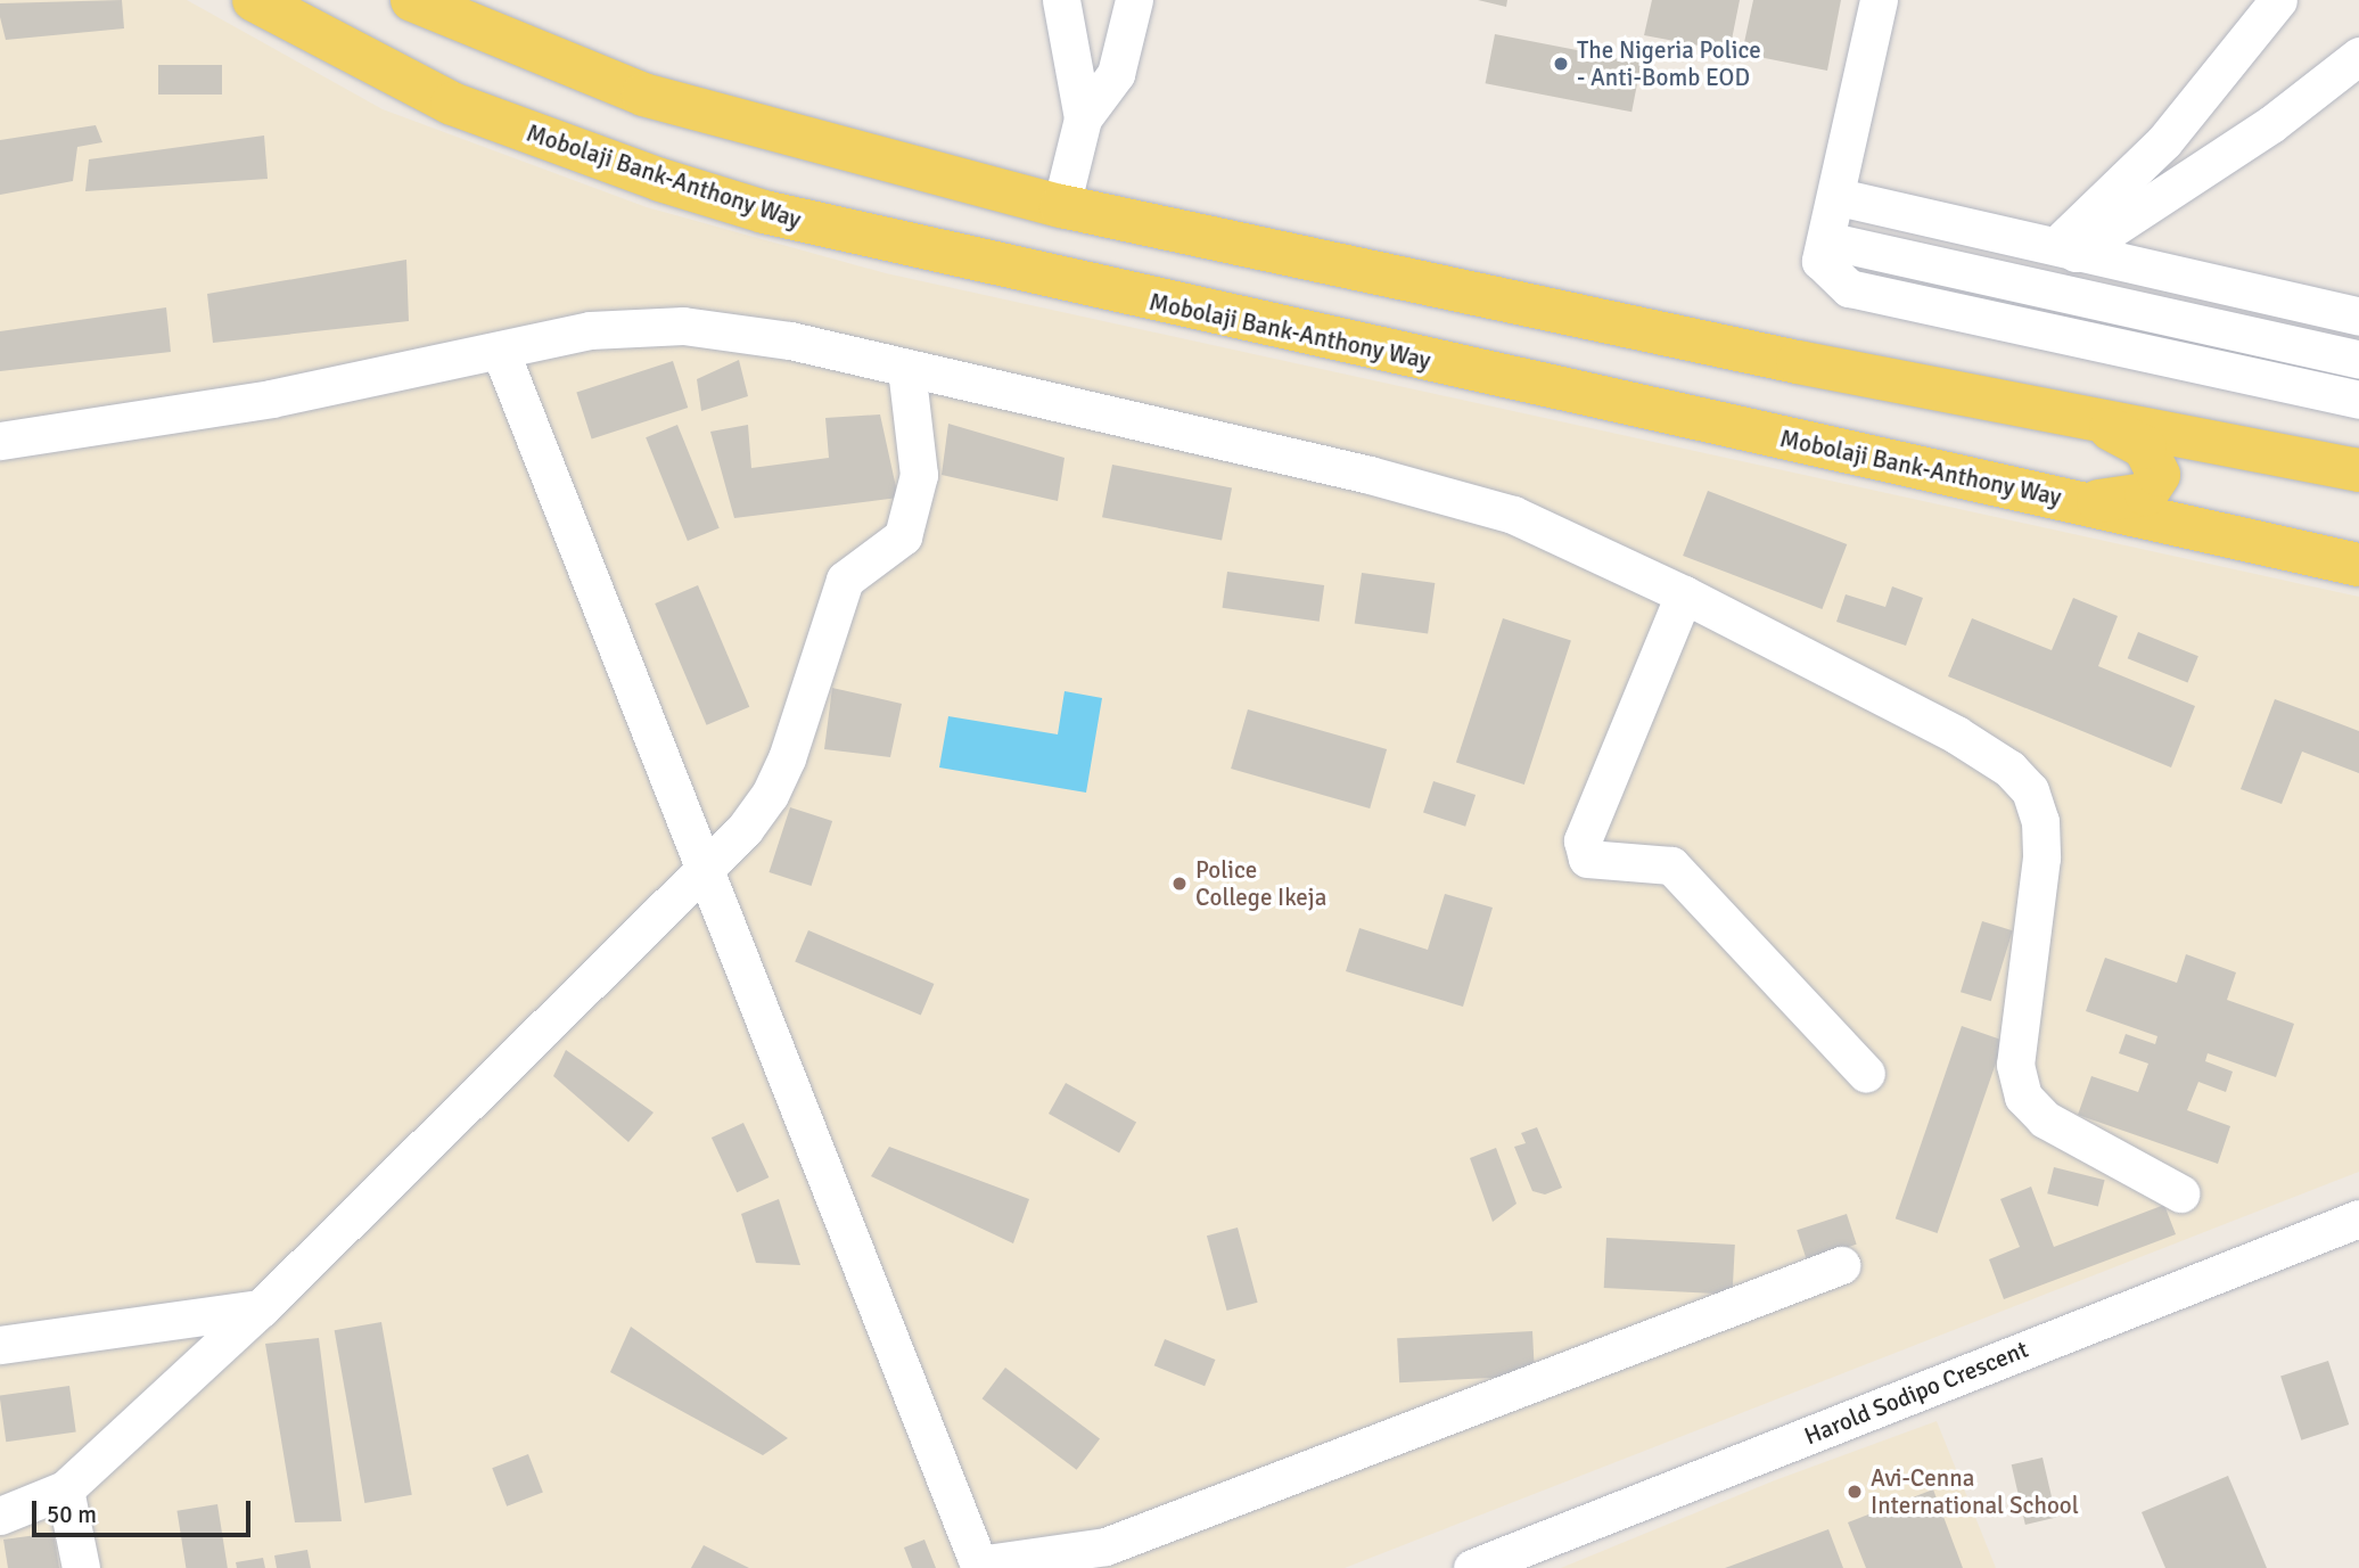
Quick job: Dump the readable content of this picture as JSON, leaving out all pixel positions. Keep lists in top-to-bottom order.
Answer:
{
  "streets": {
    "main road": ["Mobolaji Bank-Anthony Way"],
    "street": ["Harold Sodipo Crescent"]
  },
  "places": ["The Nigeria Police - Anti-Bomb EOD", "Police College Ikeja", "Avi-Cenna International School"],
  "scale_bar": "50 m"
}
